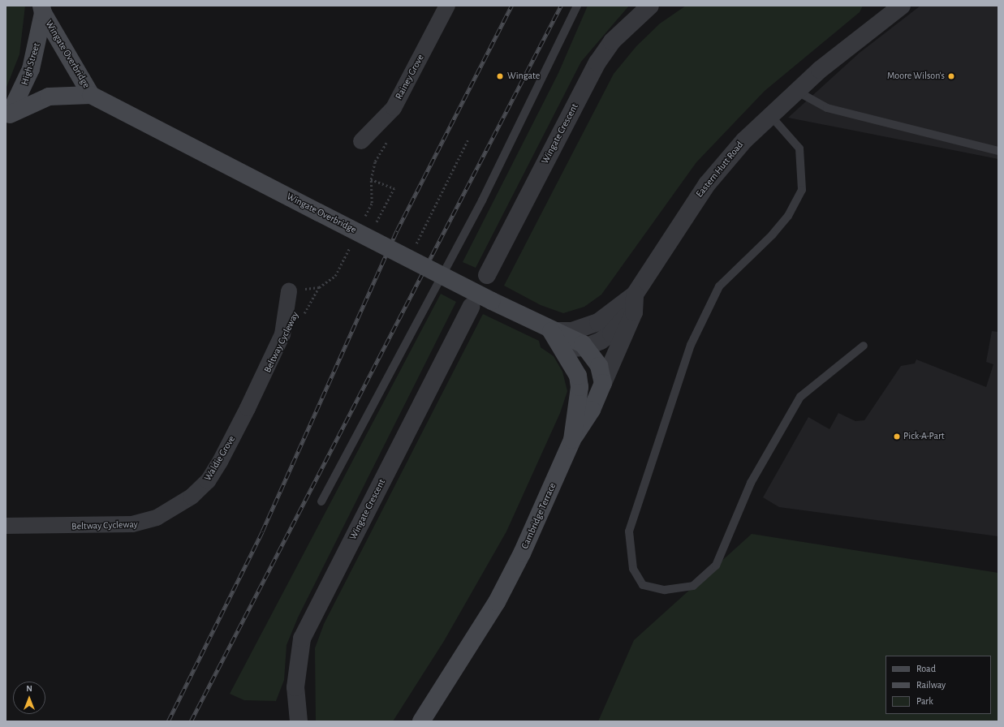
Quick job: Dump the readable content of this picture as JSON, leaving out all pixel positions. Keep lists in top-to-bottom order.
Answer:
{
  "streets": {
    "main road": ["Wingate Overbridge", "High Street", "Cambridge Terrace"],
    "street": [
      "Rainey Grove",
      "Wingate Crescent",
      "Eastern Hutt Road",
      "Waldie Grove"
    ],
    "path": ["Beltway Cycleway"]
  },
  "crossings": [
    ["Wingate Overbridge", "High Street"],
    ["Wingate Overbridge", "Eastern Hutt Road"],
    ["Wingate Overbridge", "Cambridge Terrace"],
    ["Eastern Hutt Road", "Cambridge Terrace"]
  ],
  "places": ["Wingate", "Moore Wilson's", "Pick-A-Part"],
  "legend": ["Road", "Railway", "Park"],
  "north": "top"
}
